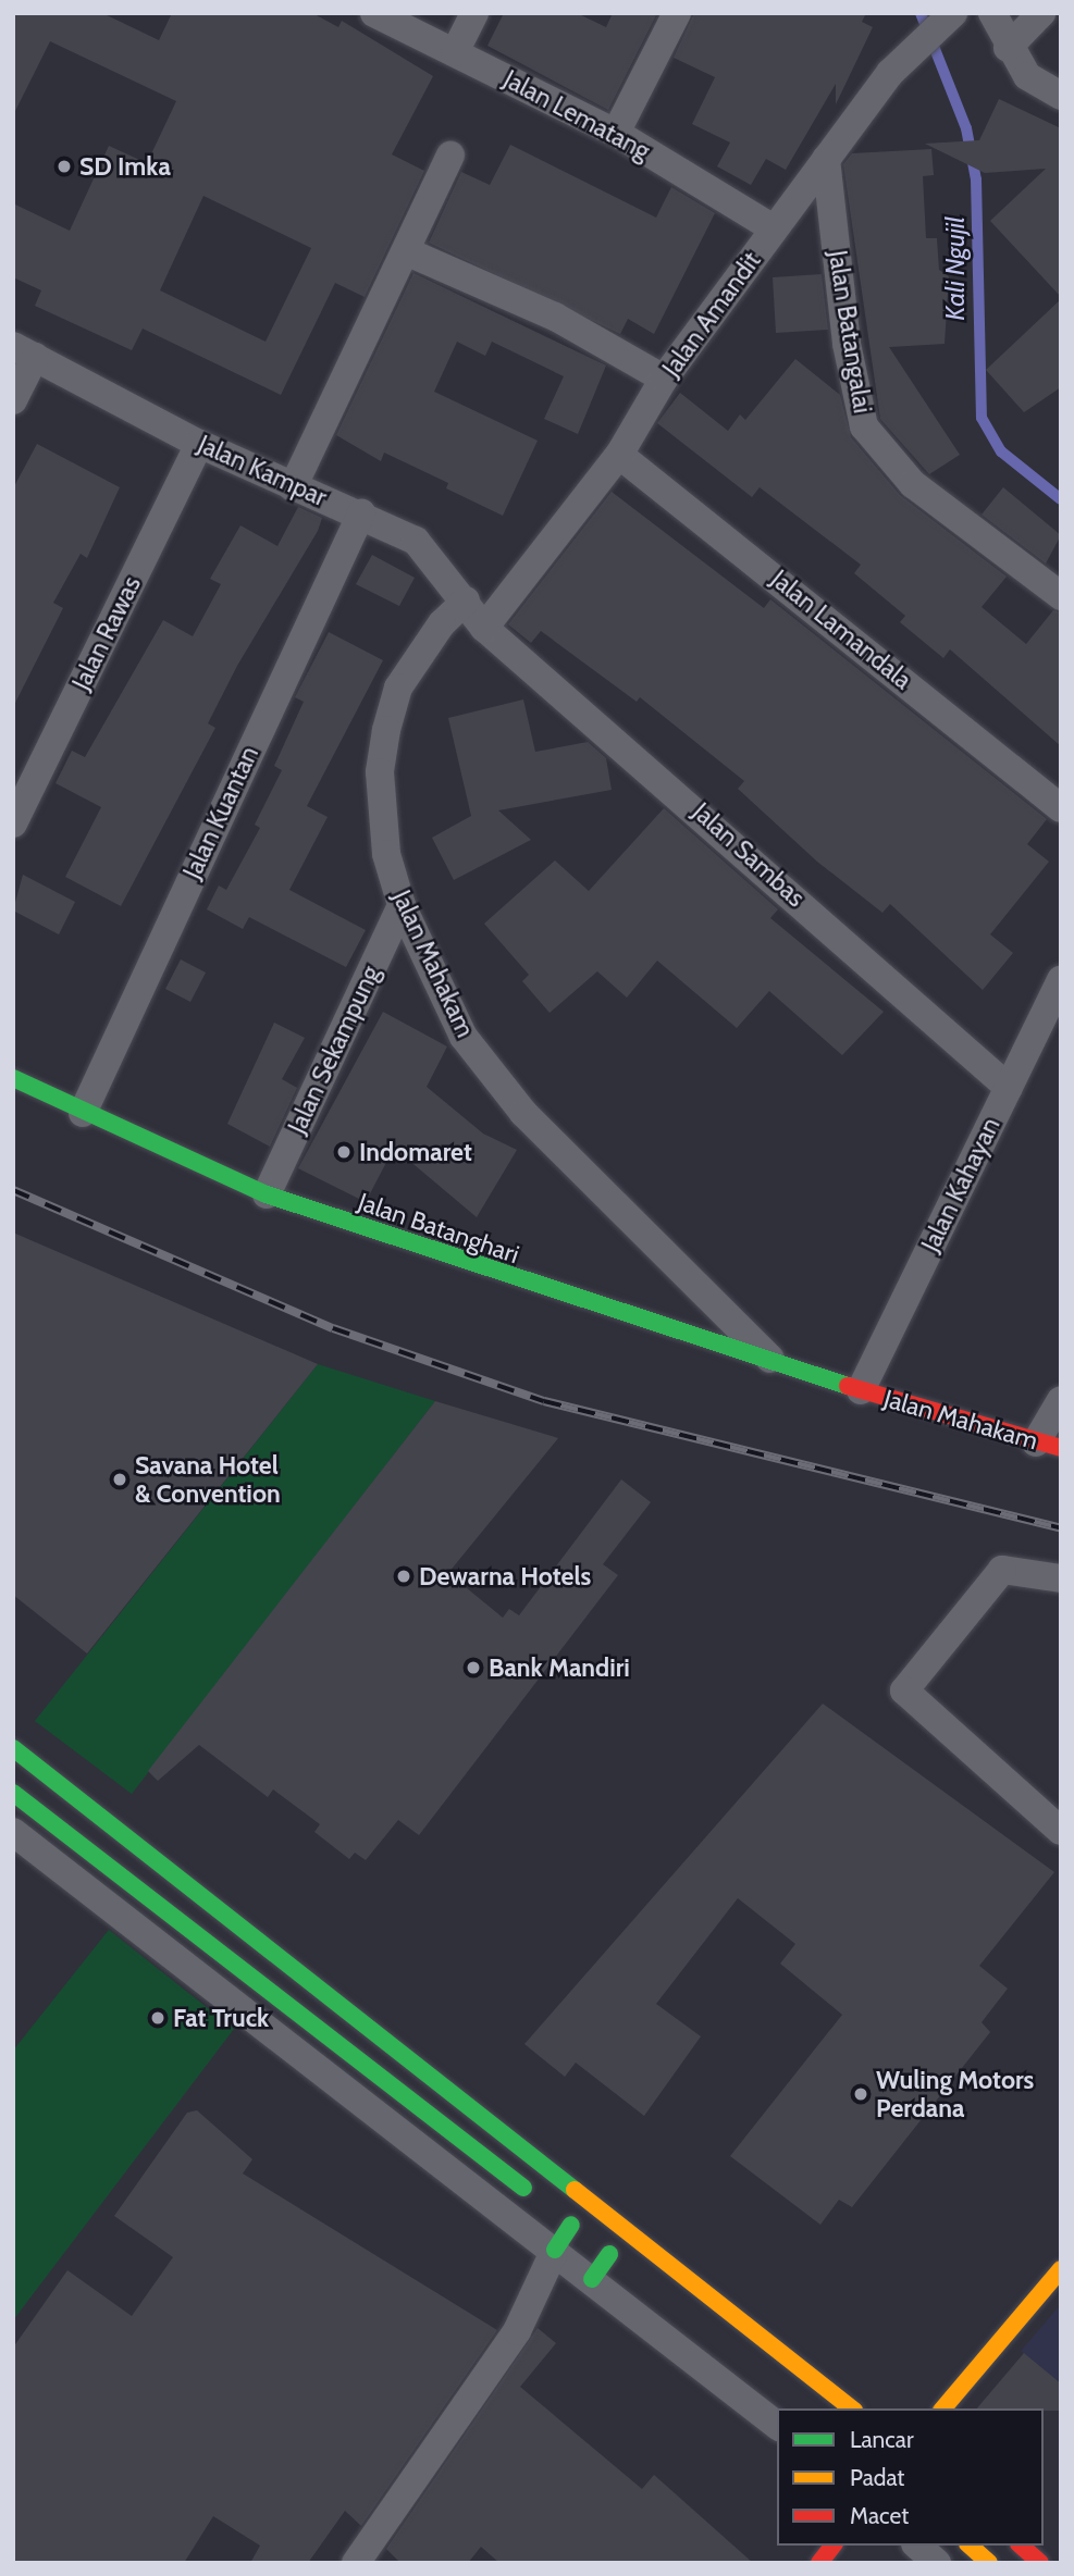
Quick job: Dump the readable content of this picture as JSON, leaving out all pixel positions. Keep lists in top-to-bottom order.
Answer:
{
  "streets": {
    "main road": ["Jalan Mahakam", "Jalan Batanghari"],
    "street": [
      "Jalan Lematang",
      "Jalan Amandit",
      "Jalan Batangalai",
      "Jalan Kampar",
      "Jalan Lamandala",
      "Jalan Rawas",
      "Jalan Kuantan",
      "Jalan Sambas",
      "Jalan Sekampung",
      "Jalan Kahayan"
    ]
  },
  "crossings": [
    ["Jalan Lematang", "Jalan Amandit"],
    ["Jalan Amandit", "Jalan Batangalai"],
    ["Jalan Amandit", "Jalan Kampar"],
    ["Jalan Amandit", "Jalan Lamandala"],
    ["Jalan Amandit", "Jalan Sambas"],
    ["Jalan Kampar", "Jalan Rawas"],
    ["Jalan Kampar", "Jalan Kuantan"],
    ["Jalan Kampar", "Jalan Sambas"],
    ["Jalan Kampar", "Jalan Mahakam"],
    ["Jalan Kuantan", "Jalan Batanghari"],
    ["Jalan Sambas", "Jalan Kahayan"],
    ["Jalan Mahakam", "Jalan Sekampung"],
    ["Jalan Mahakam", "Jalan Kahayan"],
    ["Jalan Mahakam", "Jalan Batanghari"],
    ["Jalan Sekampung", "Jalan Batanghari"],
    ["Jalan Kahayan", "Jalan Batanghari"]
  ],
  "water": ["Kali Ngujil"],
  "places": [
    "SD Imka",
    "Indomaret",
    "Savana Hotel & Convention",
    "Dewarna Hotels",
    "Bank Mandiri",
    "Fat Truck",
    "Wuling Motors Perdana"
  ],
  "legend": ["Lancar", "Padat", "Macet"]
}
